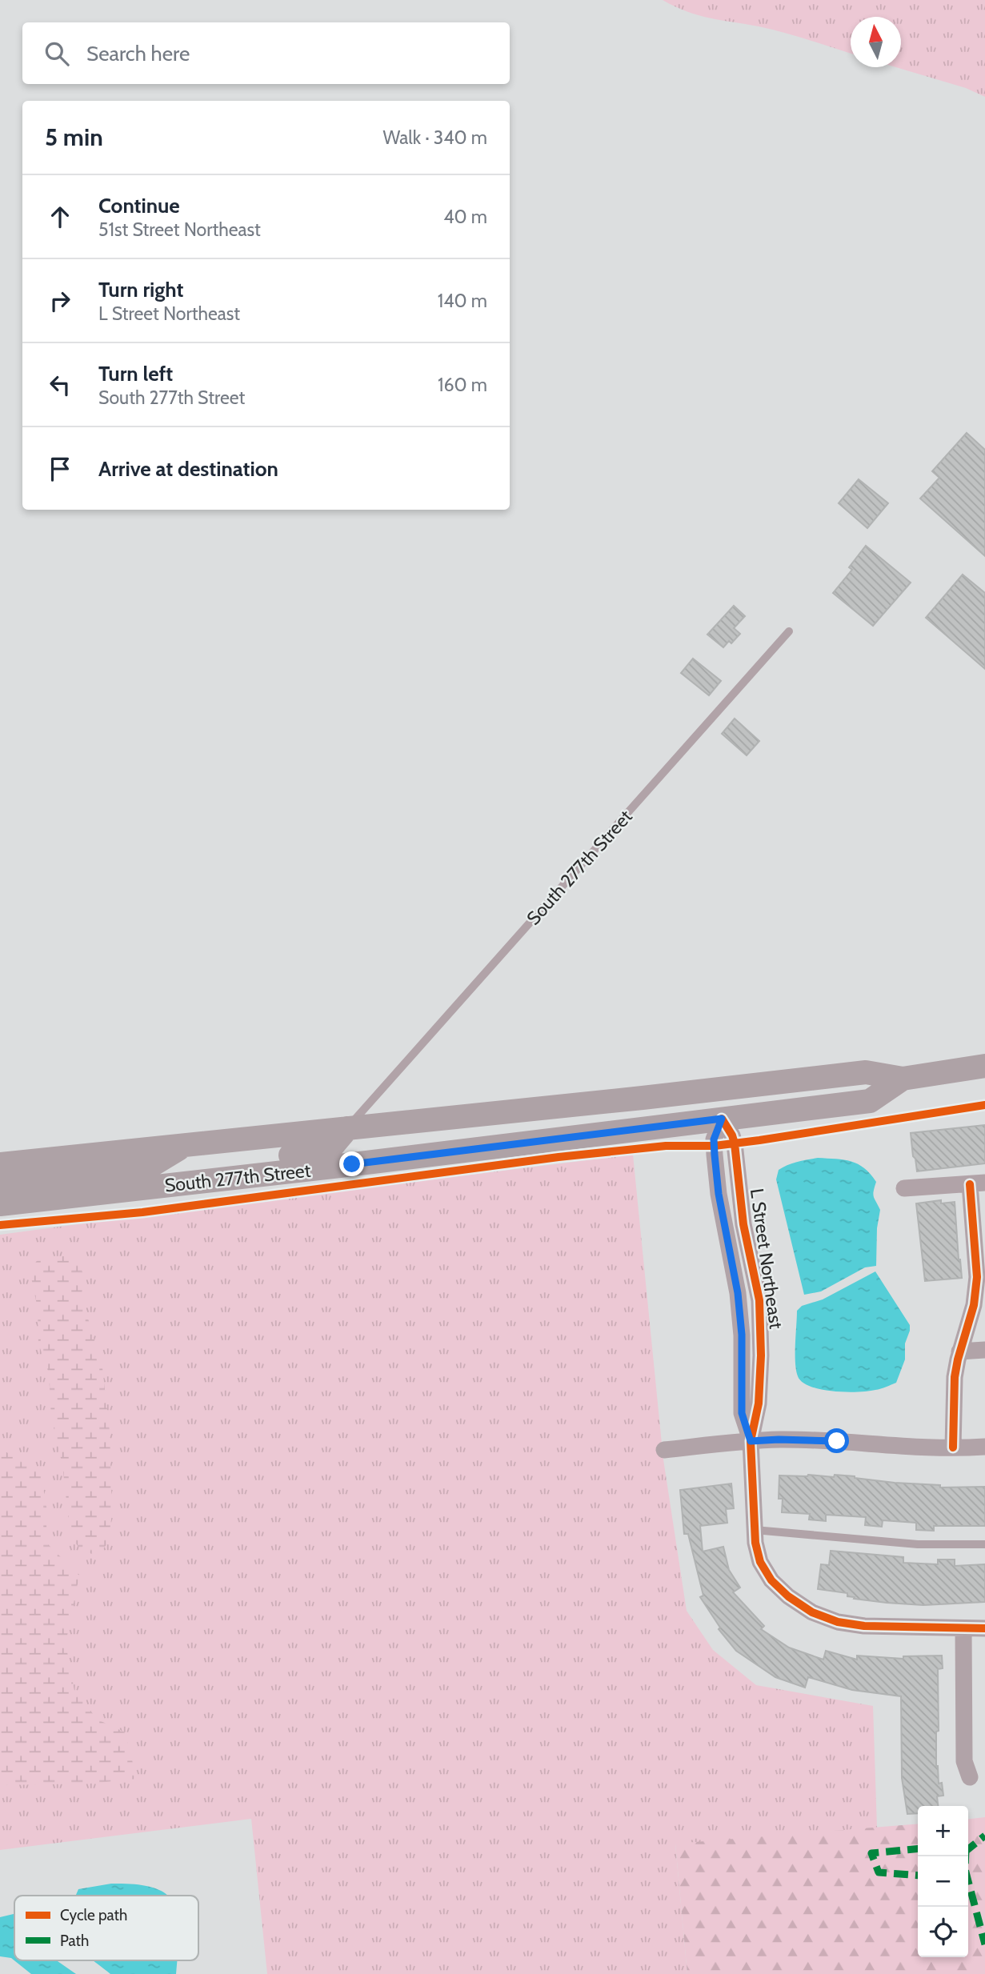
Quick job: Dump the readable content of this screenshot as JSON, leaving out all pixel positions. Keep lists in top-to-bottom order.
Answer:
{
  "streets": {
    "main road": ["South 277th Street"],
    "street": ["L Street Northeast"]
  },
  "crossings": [
    ["South 277th Street", "L Street Northeast"]
  ],
  "legend": ["Cycle path", "Path"],
  "north": "top",
  "page": {
    "search": "Search here",
    "heading": ["5 min", "Walk · 340 m"],
    "list": [
      ["Continue", "51st Street Northeast", "40 m"],
      ["Turn right", "L Street Northeast", "140 m"],
      ["Turn left", "South 277th Street", "160 m"],
      "Arrive at destination"
    ],
    "map_buttons": ["+", "−"]
  }
}
